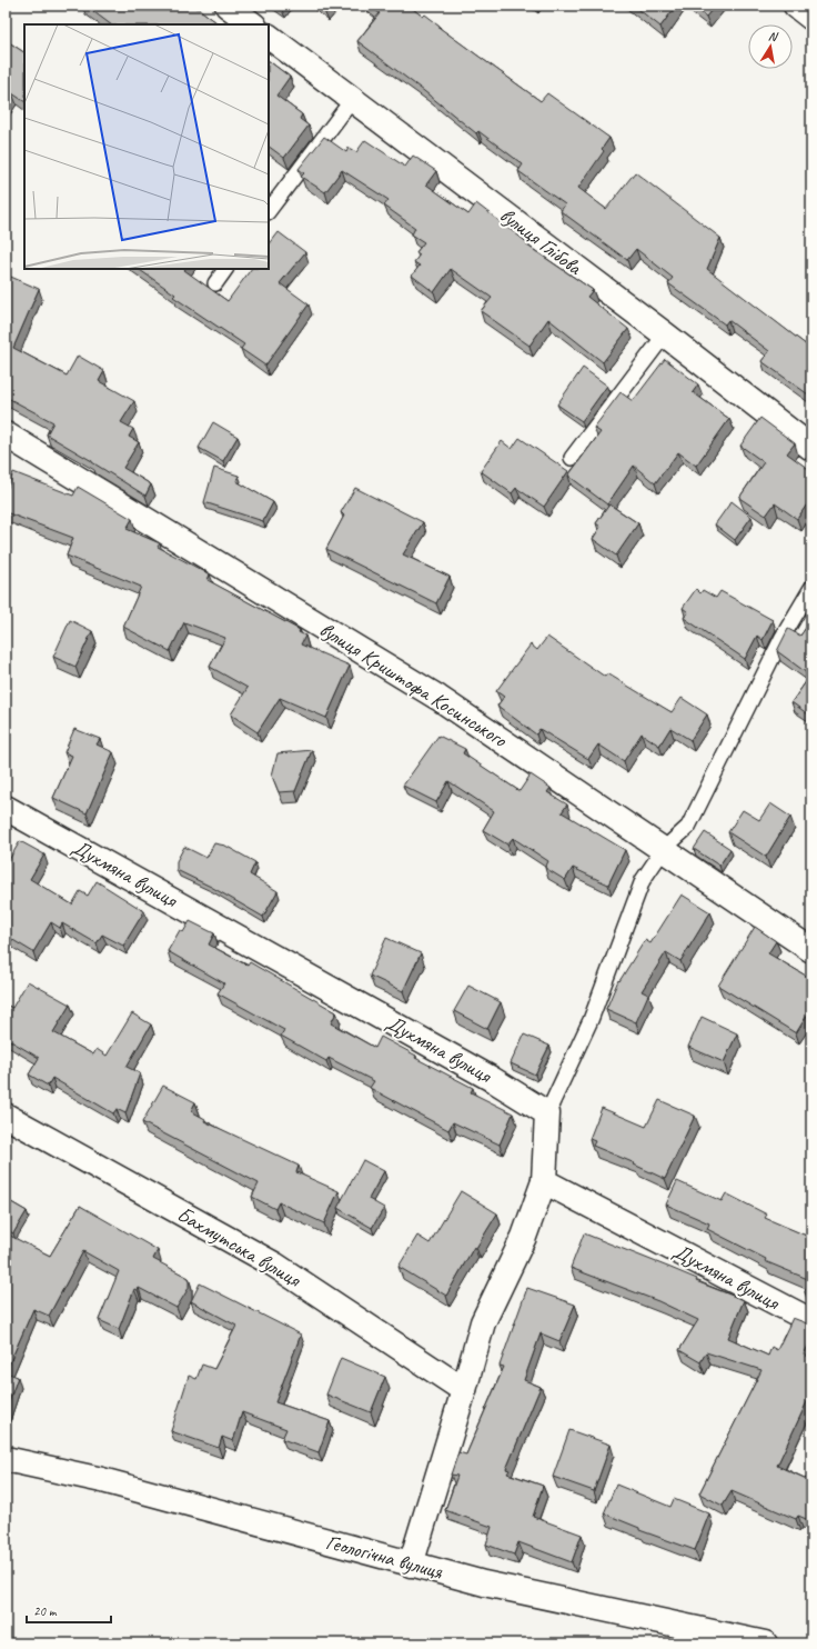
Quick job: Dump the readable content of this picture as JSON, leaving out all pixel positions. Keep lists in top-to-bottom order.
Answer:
{
  "streets": {
    "street": [
      "вулиця Глібова",
      "вулиця Криштофа Косинського",
      "Духмяна вулиця",
      "Бахмутська вулиця",
      "Геологічна вулиця"
    ]
  },
  "scale_bar": "20 m",
  "north": "top"
}
